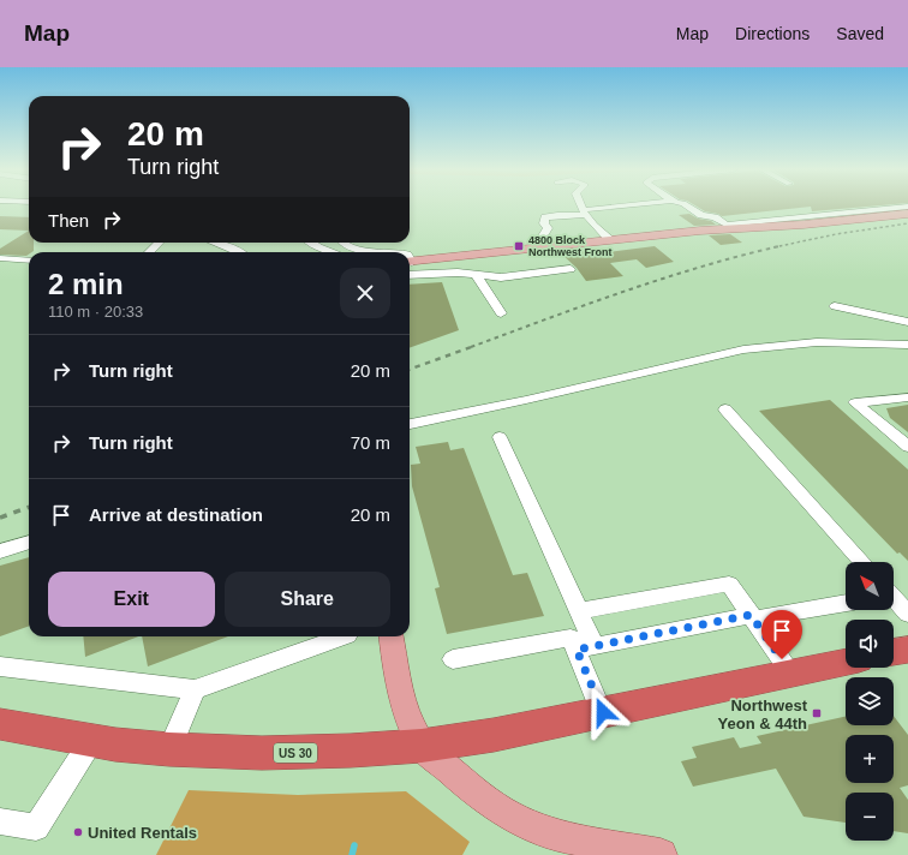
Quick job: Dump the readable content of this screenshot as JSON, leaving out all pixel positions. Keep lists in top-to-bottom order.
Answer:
{
  "streets": {
    "highway": ["US 30"]
  },
  "places": {
    "transit": ["4800 Block Northwest Front", "Northwest Yeon & 44th"],
    "other": ["United Rentals"]
  },
  "north": "top left",
  "page": {
    "header": "Map",
    "nav": ["Map", "Directions", "Saved"],
    "turn": ["20 m", "Turn right"],
    "then": "Then",
    "heading": ["2 min", "110 m · 20:33"],
    "list": [
      {
        "name": "Turn right",
        "value": "20 m"
      },
      {
        "name": "Turn right",
        "value": "70 m"
      },
      {
        "name": "Arrive at destination",
        "value": "20 m"
      }
    ],
    "map_buttons": ["+", "−"],
    "buttons": ["Exit", "Share"]
  }
}
